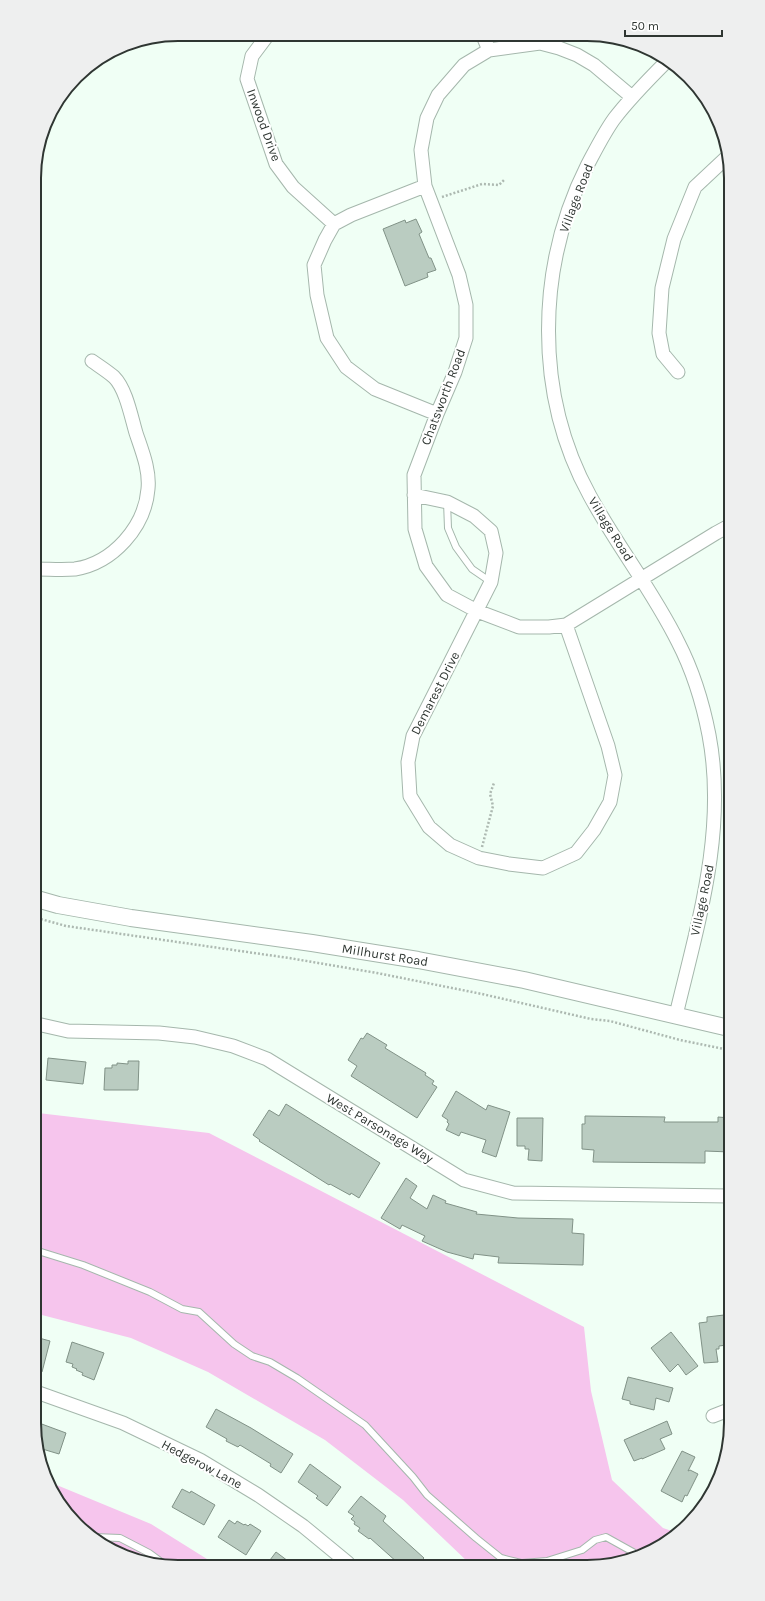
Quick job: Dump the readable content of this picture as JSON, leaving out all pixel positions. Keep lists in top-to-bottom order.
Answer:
{
  "streets": {
    "street": [
      "Inwood Drive",
      "Village Road",
      "Chatsworth Road",
      "Demarest Drive",
      "Millhurst Road",
      "West Parsonage Way",
      "Hedgerow Lane"
    ]
  },
  "crossings": [
    ["Village Road", "Chatsworth Road"],
    ["Village Road", "Millhurst Road"],
    ["Chatsworth Road", "Demarest Drive"]
  ],
  "scale_bar": "50 m"
}
